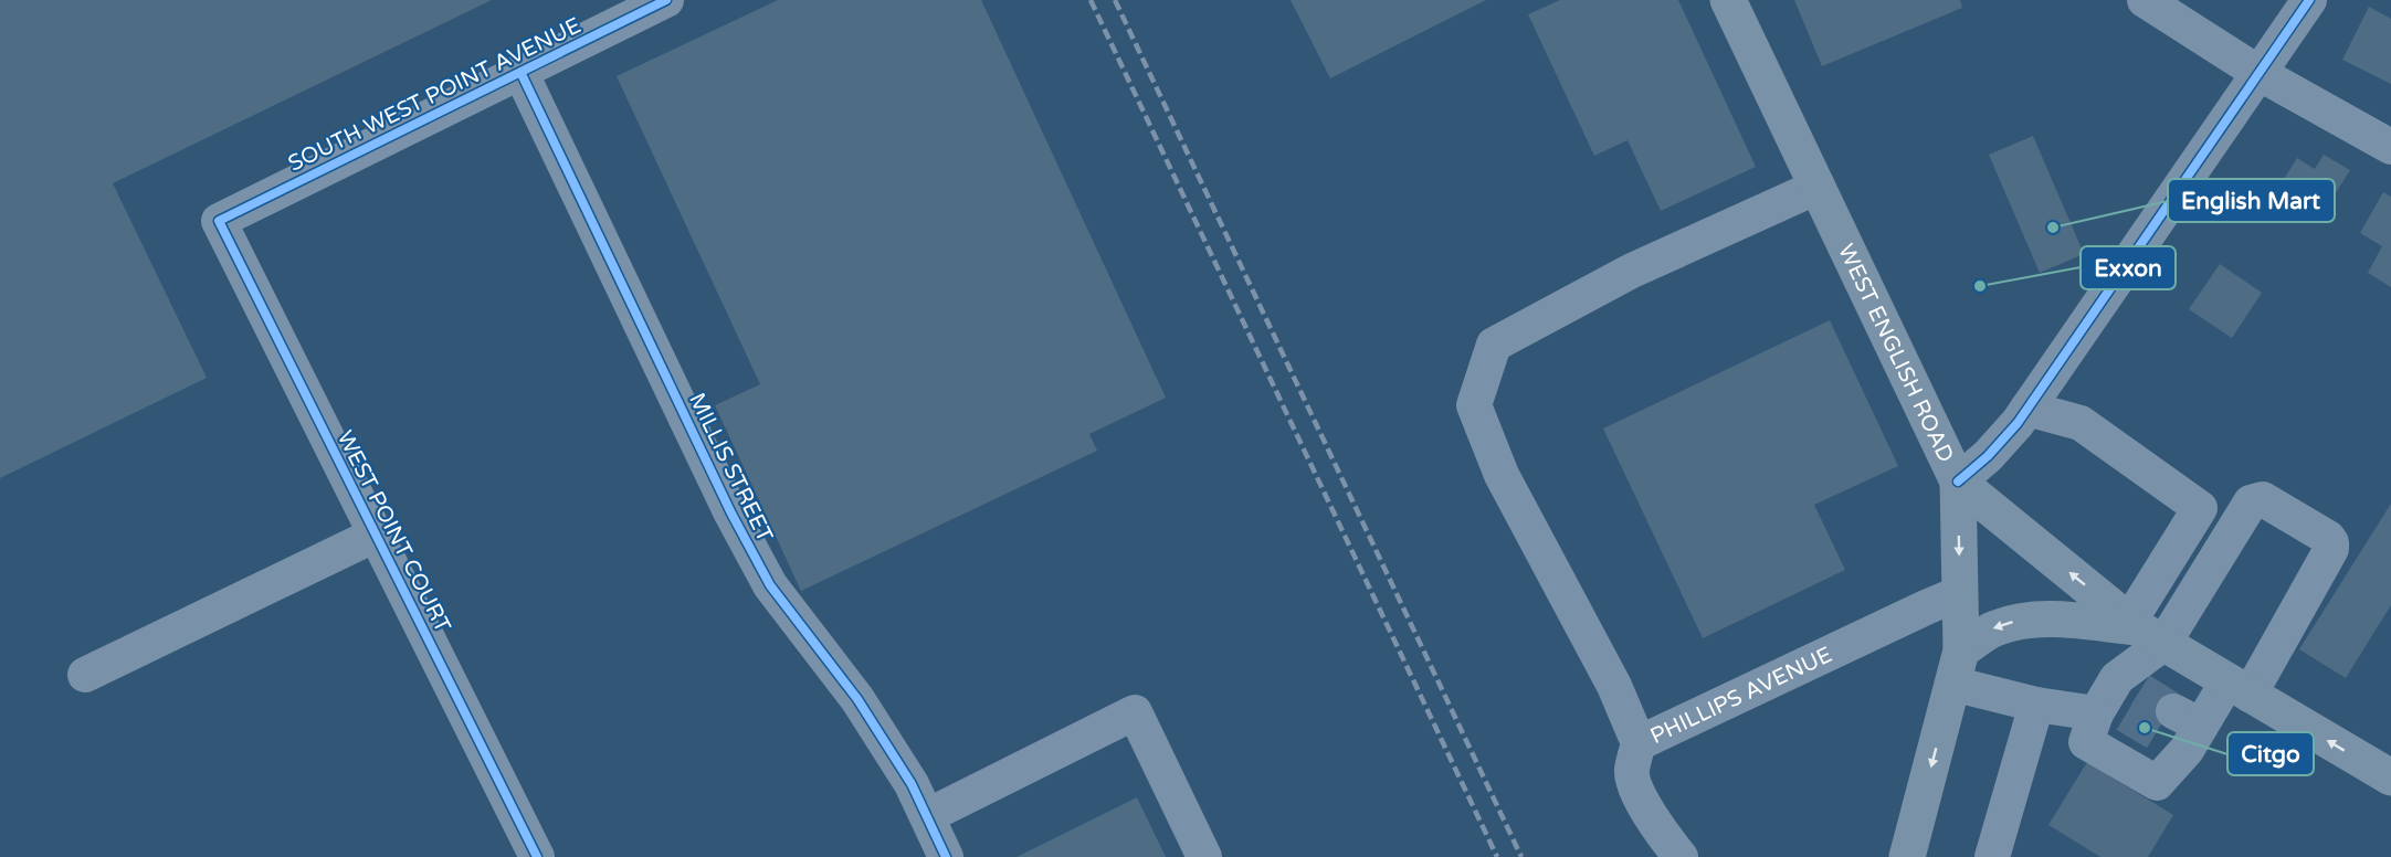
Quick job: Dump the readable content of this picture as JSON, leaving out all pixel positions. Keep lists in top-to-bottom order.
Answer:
{
  "streets": {
    "main road": ["WEST ENGLISH ROAD"],
    "street": [
      "SOUTH WEST POINT AVENUE",
      "MILLIS STREET",
      "WEST POINT COURT",
      "PHILLIPS AVENUE"
    ]
  },
  "crossings": [
    ["SOUTH WEST POINT AVENUE", "MILLIS STREET"],
    ["SOUTH WEST POINT AVENUE", "WEST POINT COURT"]
  ],
  "one_way": ["WEST ENGLISH ROAD"],
  "places": ["English Mart", "Exxon", "Citgo"]
}
